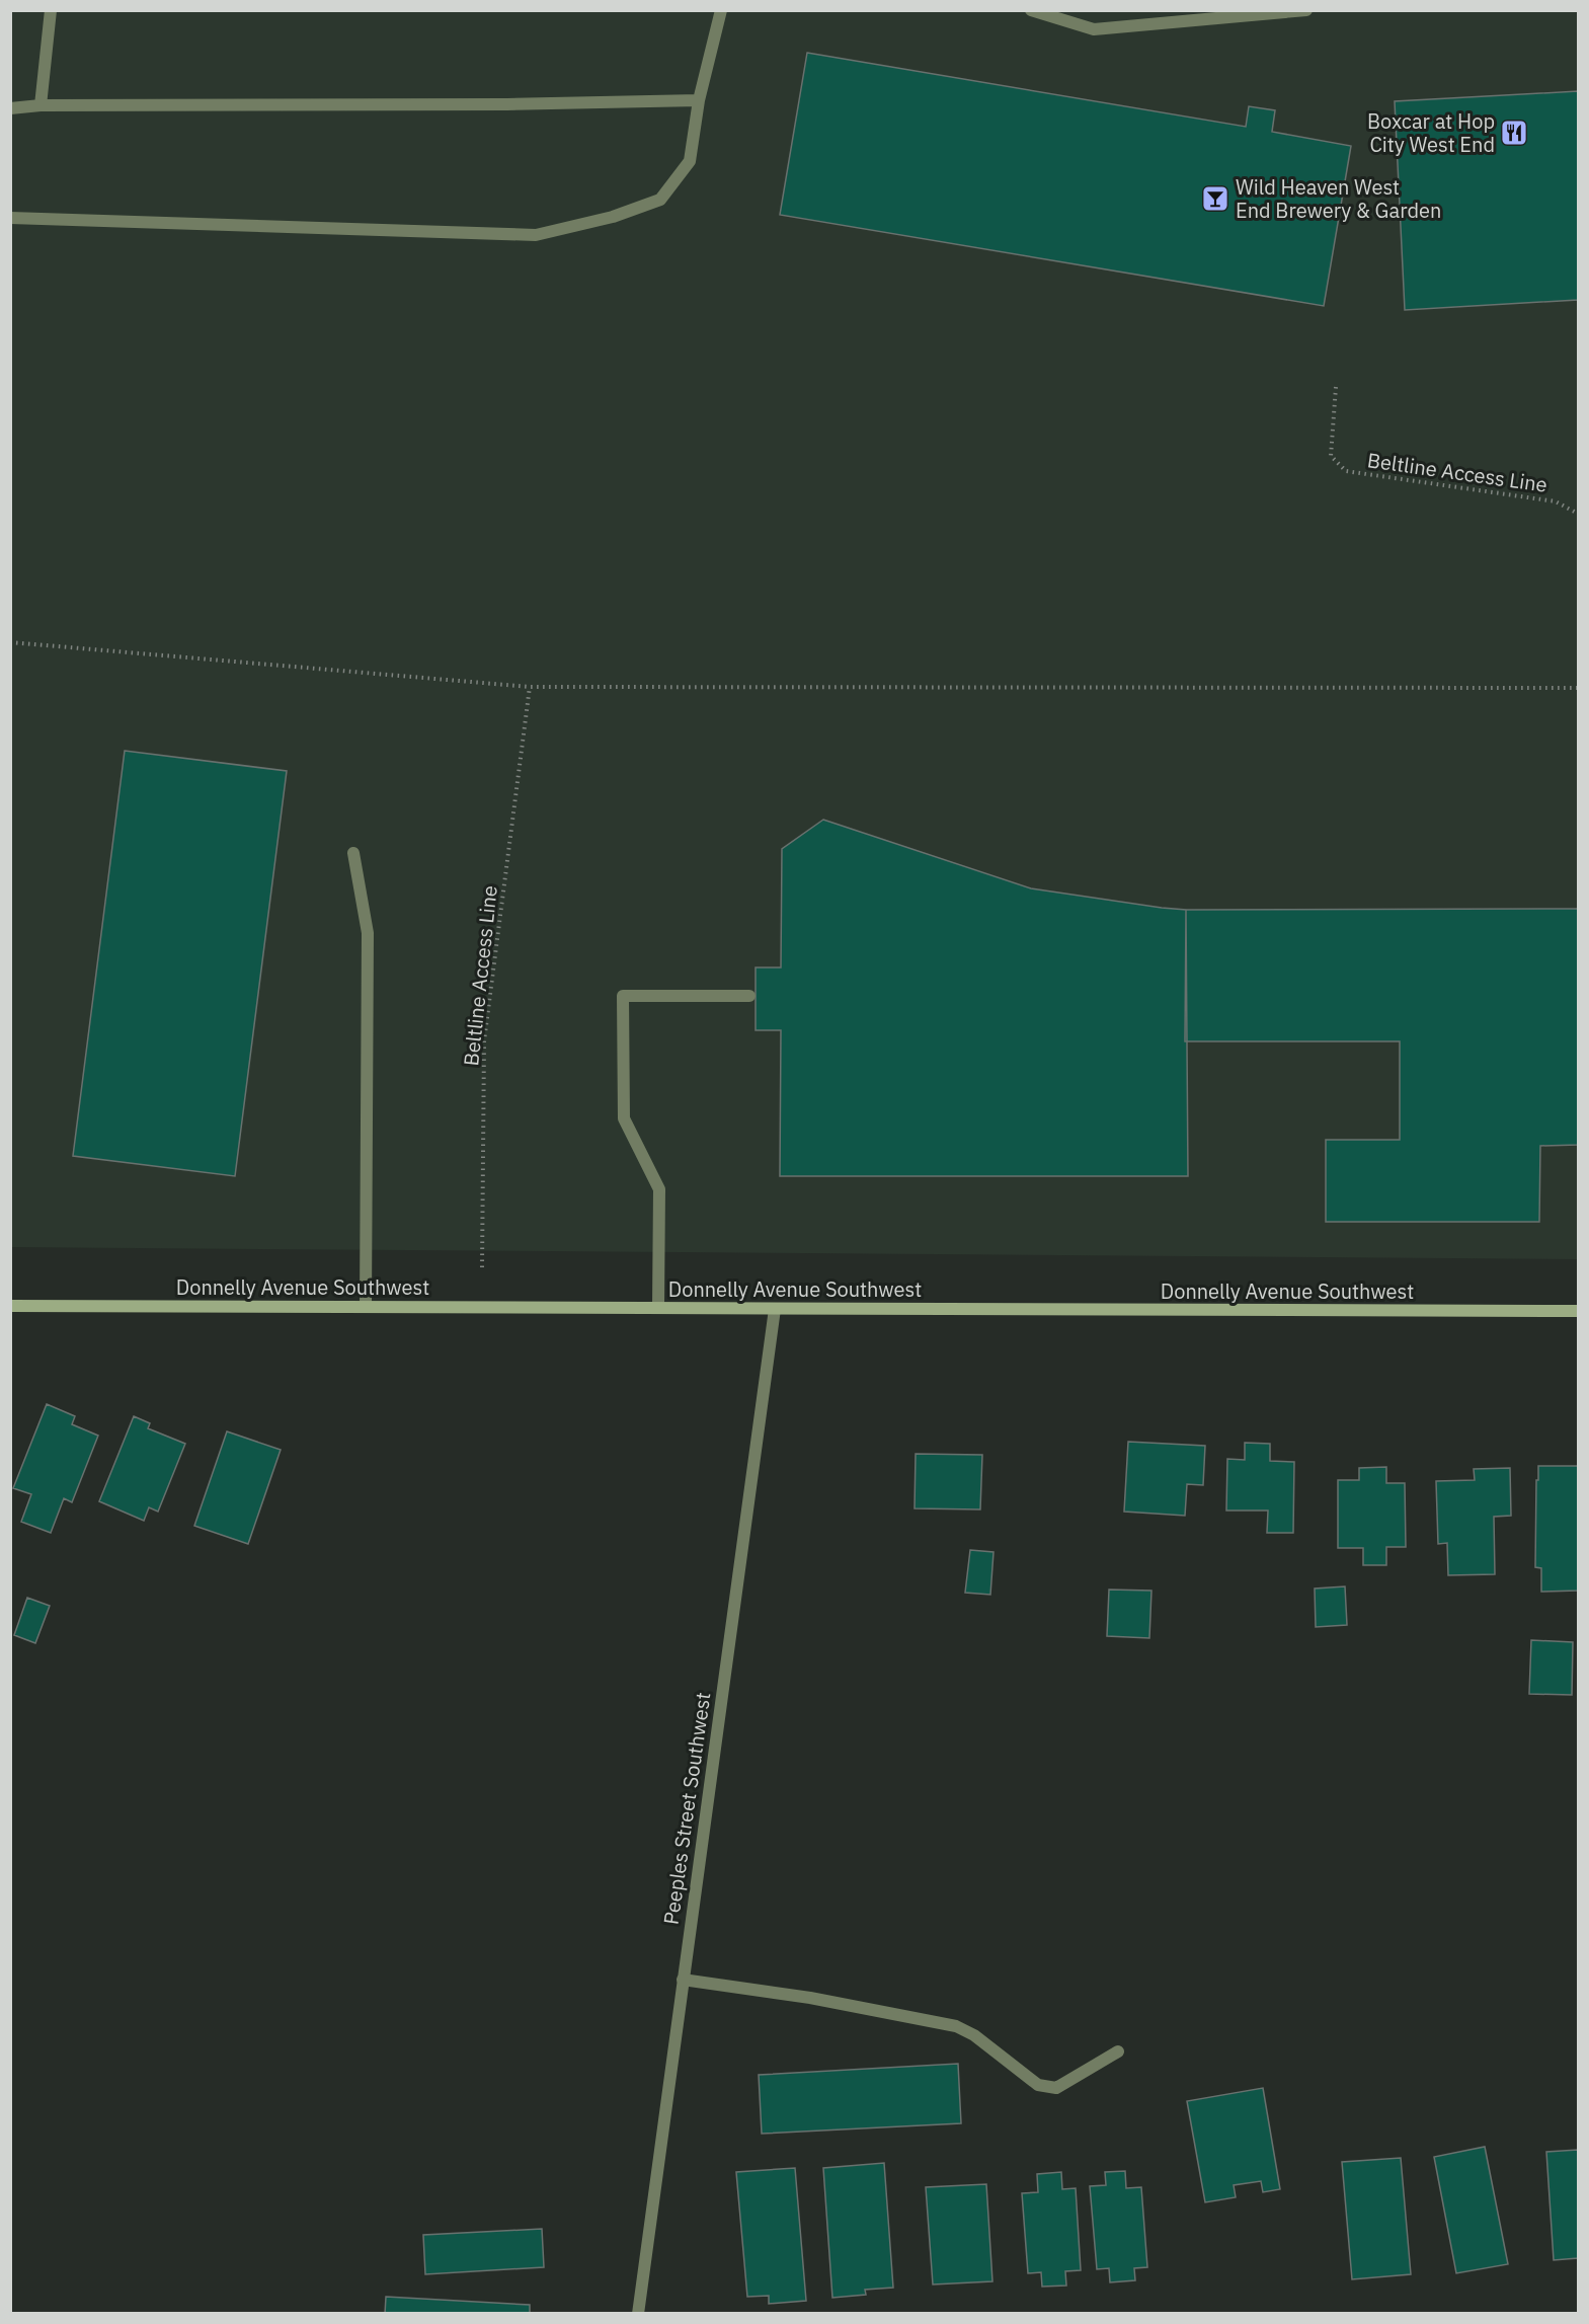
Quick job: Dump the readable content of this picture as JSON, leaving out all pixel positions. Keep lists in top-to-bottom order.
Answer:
{
  "streets": {
    "street": ["Donnelly Avenue Southwest", "Peeples Street Southwest"],
    "path": ["Beltline Access Line"]
  },
  "crossings": [
    ["Donnelly Avenue Southwest", "Peeples Street Southwest"]
  ],
  "places": {
    "restaurant": ["Boxcar at Hop City West End"],
    "bar": ["Wild Heaven West End Brewery & Garden"]
  }
}
